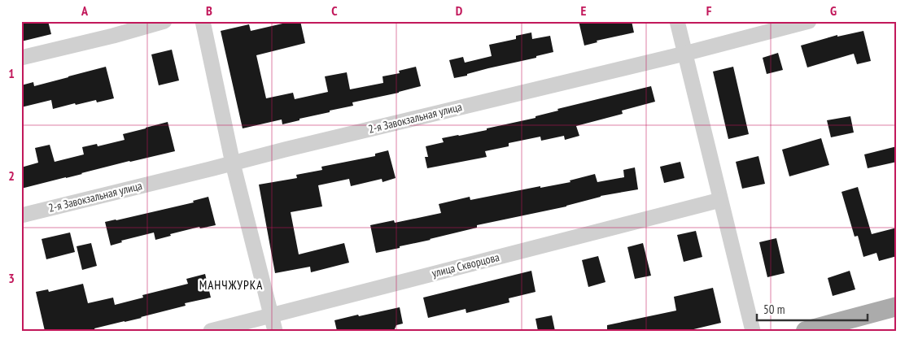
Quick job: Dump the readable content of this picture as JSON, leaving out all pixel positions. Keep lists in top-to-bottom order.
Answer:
{
  "streets": {
    "street": ["2-я Завокзальная улица", "улица Скворцова"]
  },
  "districts": ["МАНЧЖУРКА"],
  "scale_bar": "50 m",
  "grid": {
    "columns": [
      "A",
      "B",
      "C",
      "D",
      "E",
      "F",
      "G"
    ],
    "rows": ["1", "2", "3"]
  }
}
